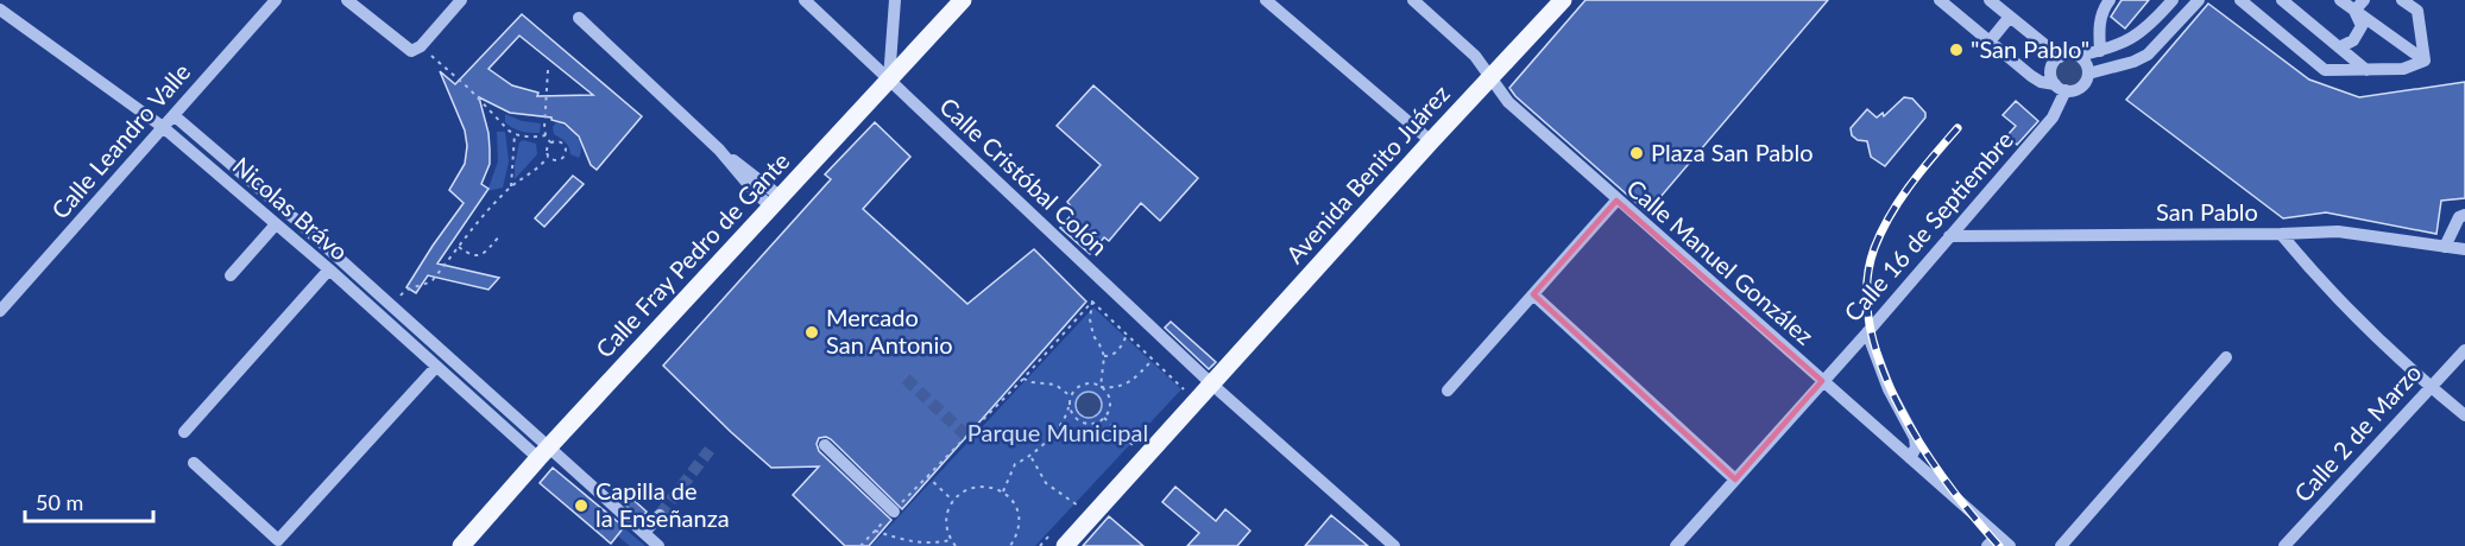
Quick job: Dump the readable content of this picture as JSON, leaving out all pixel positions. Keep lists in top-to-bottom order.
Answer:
{
  "streets": {
    "main road": ["Avenida Benito Juárez", "Calle Fray Pedro de Gante"],
    "street": [
      "Calle Leandro Valle",
      "Calle Cristóbal Colón",
      "Nicolas Brávo",
      "San Pablo",
      "Calle 16 de Septiembre",
      "Calle Manuel González",
      "Calle 2 de Marzo"
    ]
  },
  "crossings": [
    ["Calle Leandro Valle", "Nicolas Brávo"],
    ["Avenida Benito Juárez", "Calle Cristóbal Colón"],
    ["Avenida Benito Juárez", "Calle Manuel González"],
    ["Calle Cristóbal Colón", "Calle Fray Pedro de Gante"],
    ["Nicolas Brávo", "Calle Fray Pedro de Gante"],
    ["San Pablo", "Calle 16 de Septiembre"],
    ["Calle 16 de Septiembre", "Calle Manuel González"]
  ],
  "parks": ["Parque Municipal"],
  "places": [
    "\"San Pablo\"",
    "Plaza San Pablo",
    "Mercado San Antonio",
    "Capilla de la Enseñanza"
  ],
  "scale_bar": "50 m"
}
